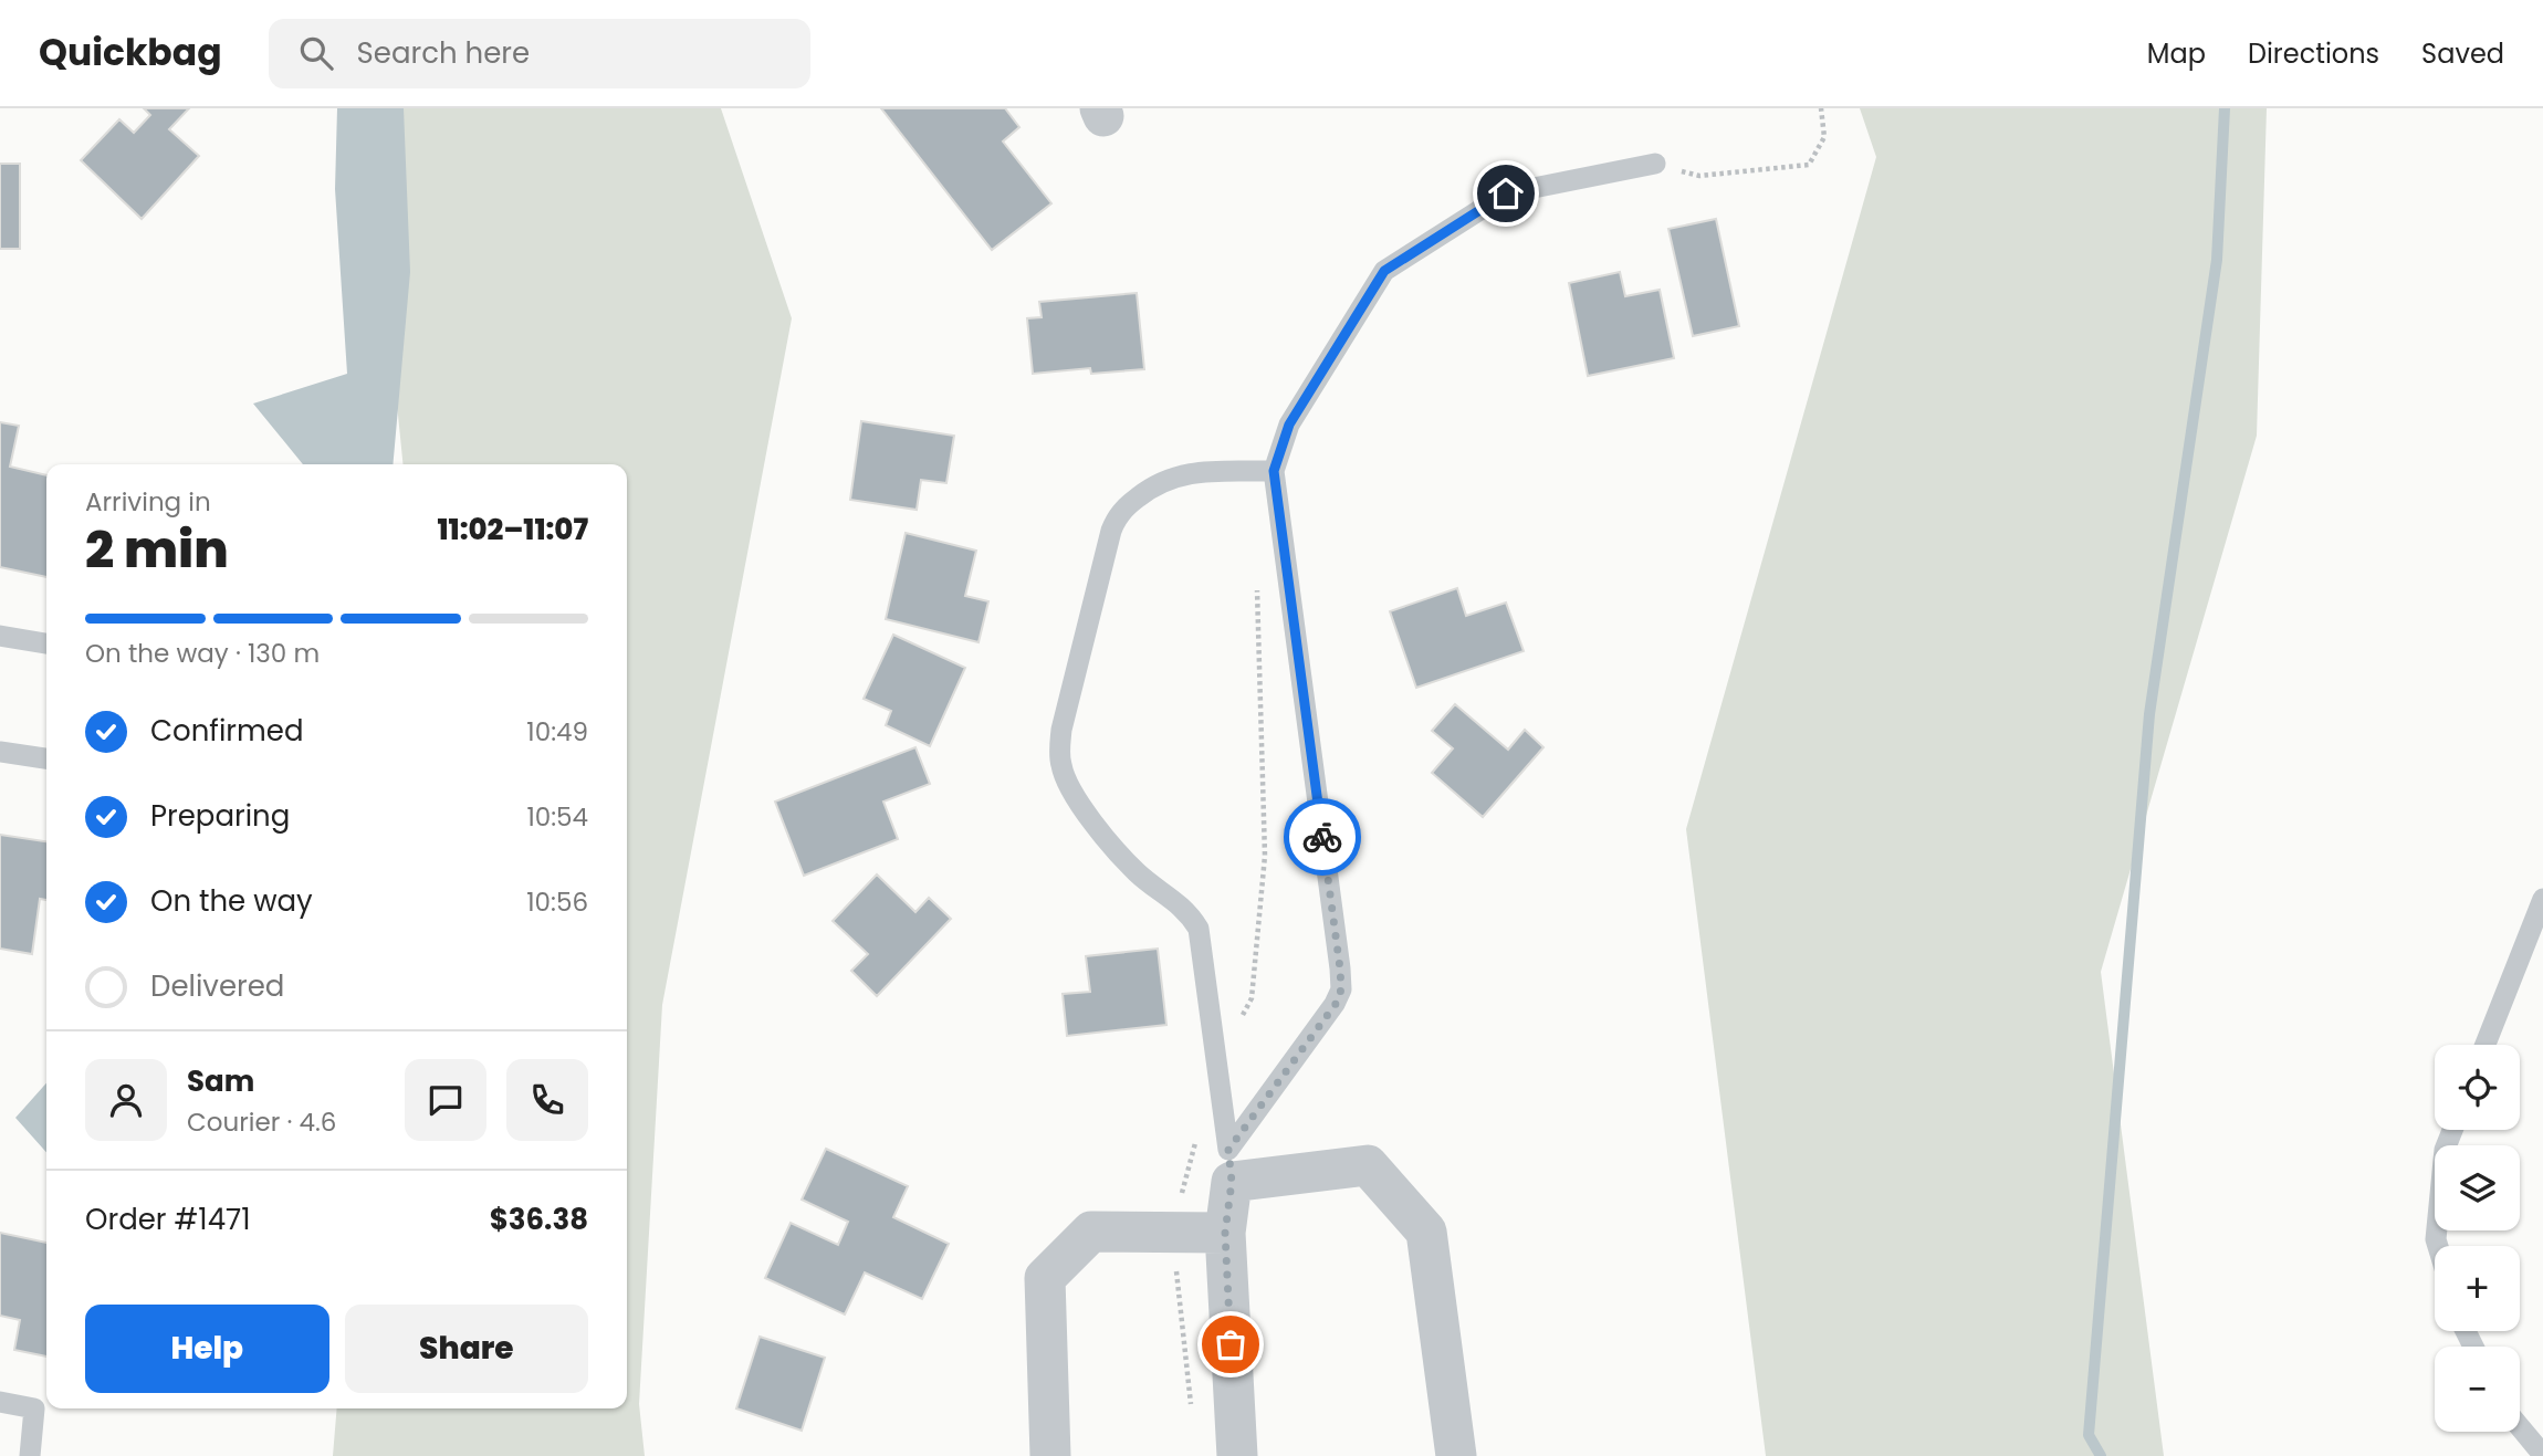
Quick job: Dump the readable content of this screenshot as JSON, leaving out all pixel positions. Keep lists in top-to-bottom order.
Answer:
{
  "page": {
    "header": "Quickbag",
    "search": "Search here",
    "nav": ["Map", "Directions", "Saved"],
    "heading": ["2 min", "Arriving in", "11:02–11:07"],
    "panel": [
      "Sam",
      "Courier · 4.6",
      "Order #1471",
      "$36.38"
    ],
    "bar": "On the way · 130 m",
    "list": [
      ["Confirmed", "10:49"],
      ["Preparing", "10:54"],
      ["On the way", "10:56"],
      "Delivered"
    ],
    "map_buttons": ["+", "−"],
    "buttons": ["Help", "Share"]
  }
}
